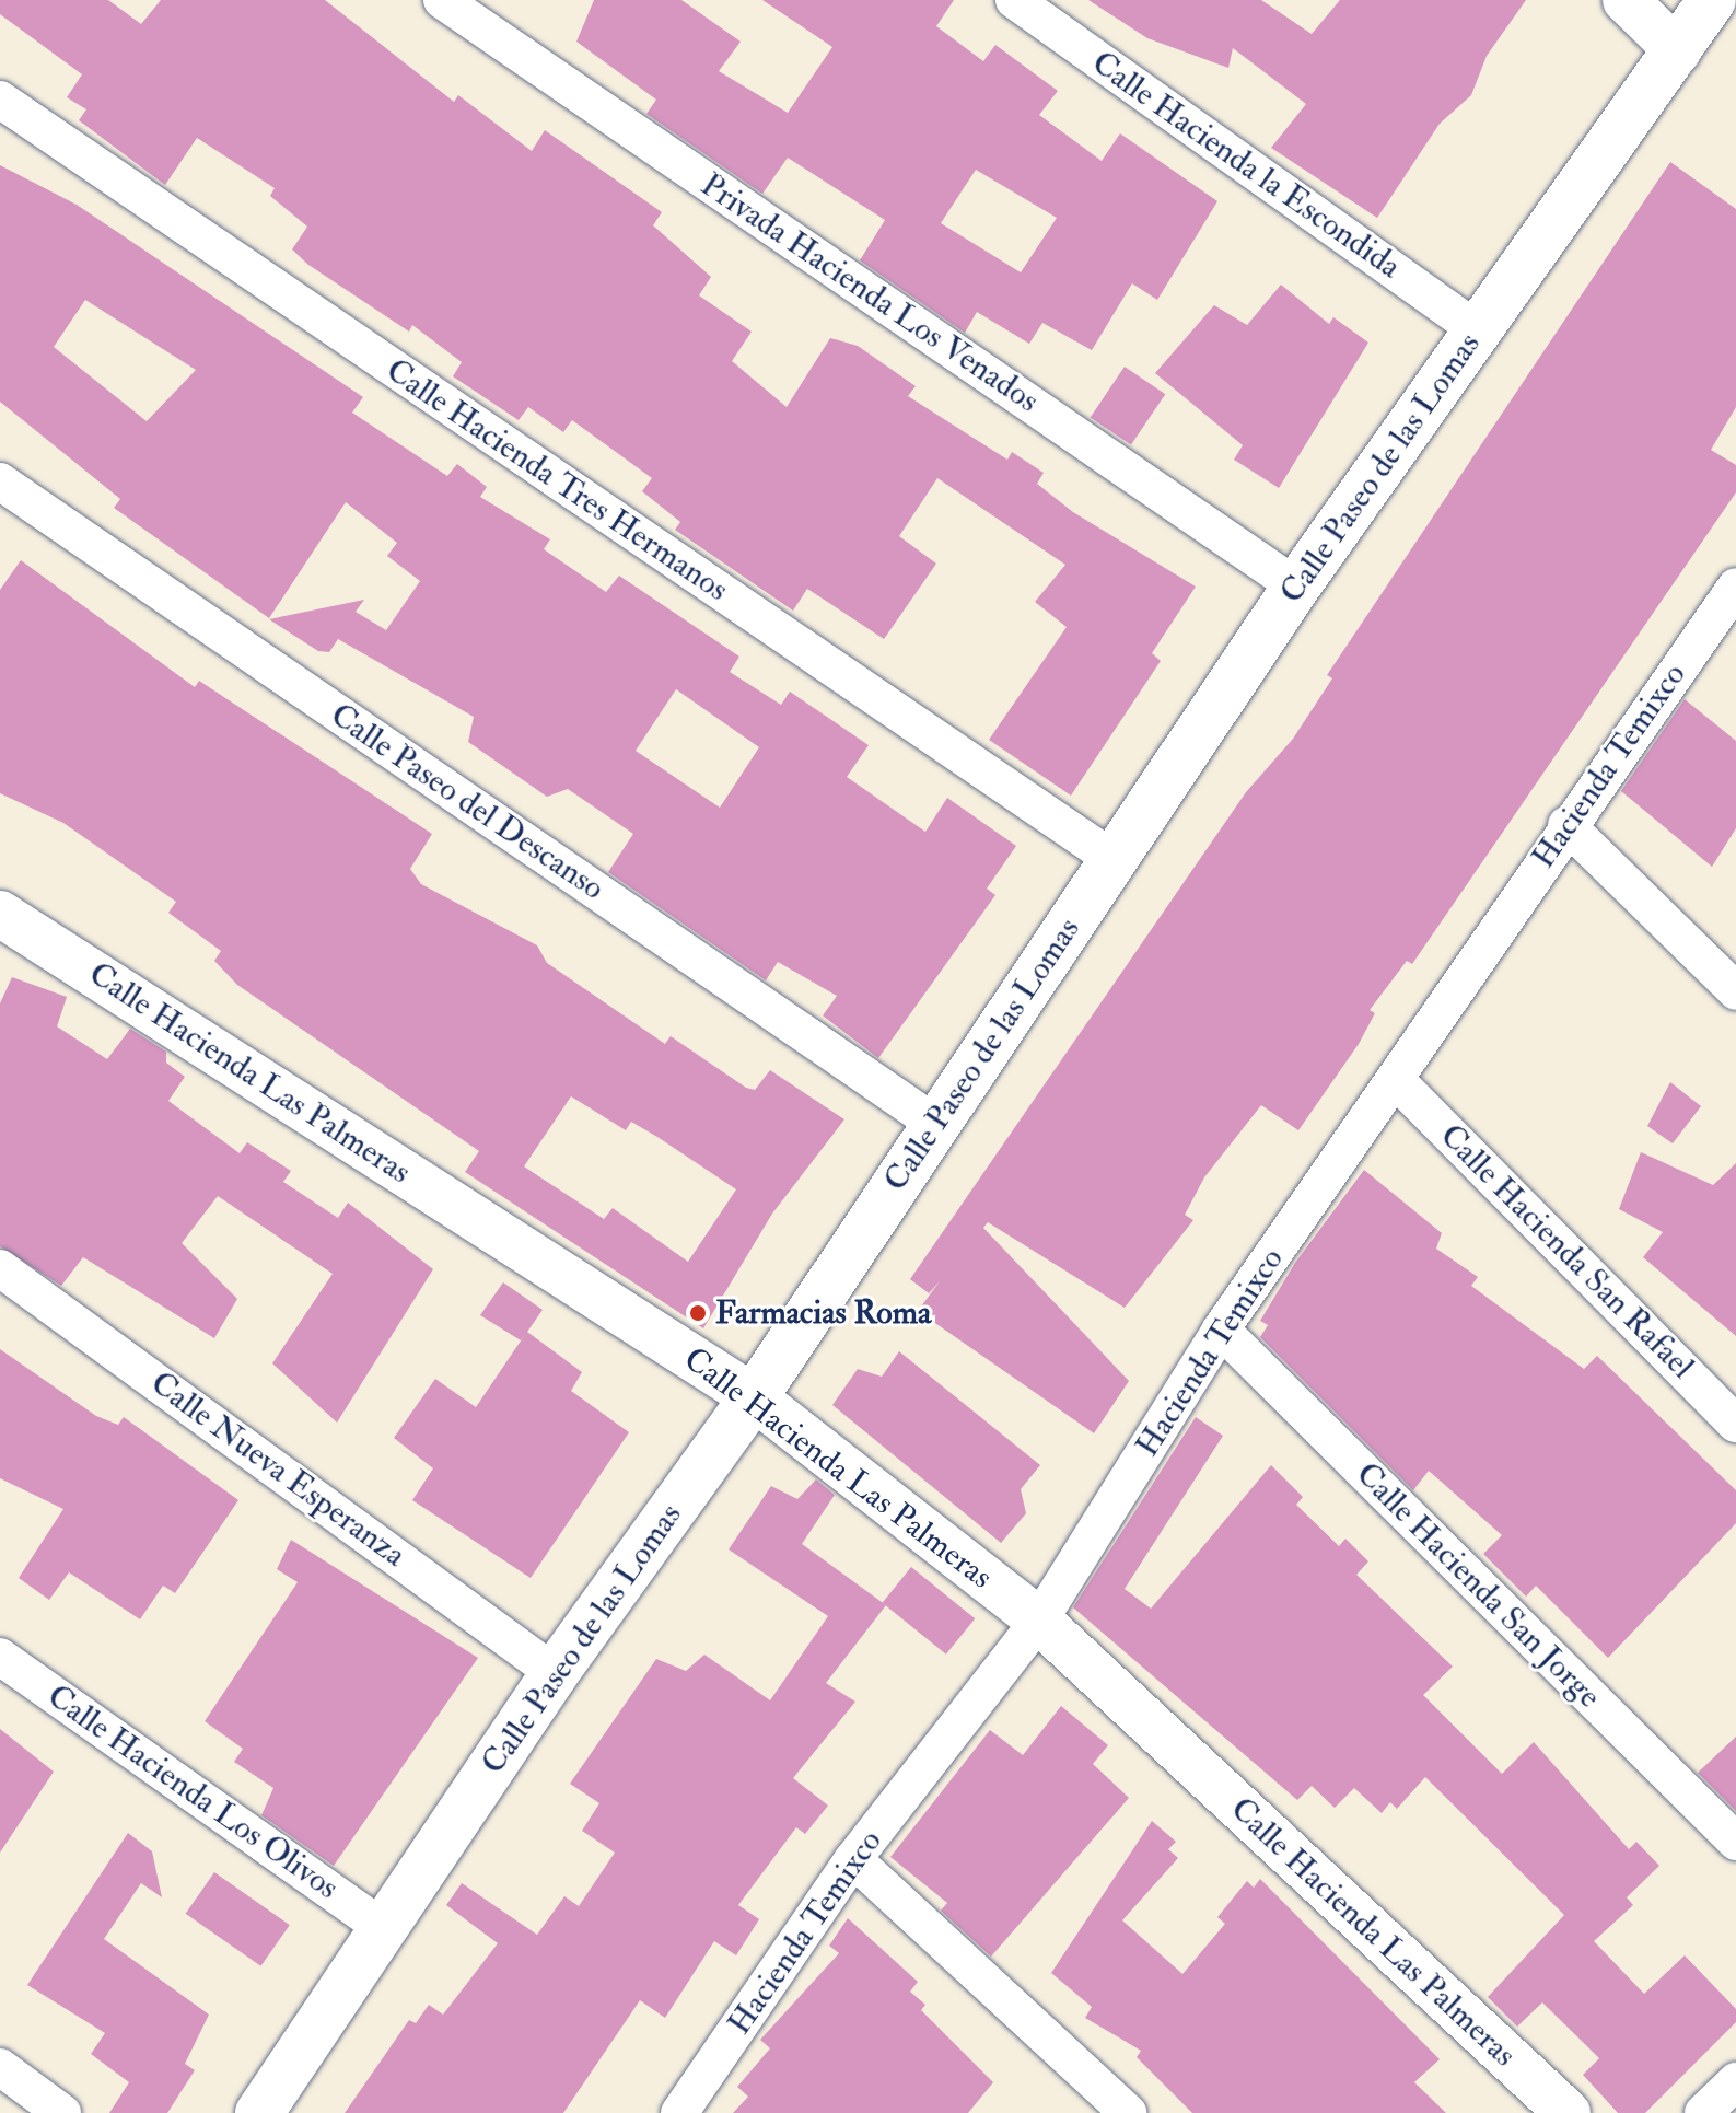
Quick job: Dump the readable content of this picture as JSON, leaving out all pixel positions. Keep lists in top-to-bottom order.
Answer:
{
  "streets": {
    "main road": ["Calle Paseo de las Lomas"],
    "street": [
      "Calle Hacienda la Escondida",
      "Privada Hacienda Los Venados",
      "Calle Hacienda Tres Hermanos",
      "Hacienda Temixco",
      "Calle Paseo del Descanso",
      "Calle Hacienda Las Palmeras",
      "Calle Hacienda San Rafael",
      "Calle Nueva Esperanza",
      "Calle Hacienda San Jorge",
      "Calle Hacienda Los Olivos"
    ]
  },
  "crossings": [
    ["Calle Hacienda la Escondida", "Calle Paseo de las Lomas"],
    ["Privada Hacienda Los Venados", "Calle Paseo de las Lomas"],
    ["Calle Paseo de las Lomas", "Calle Hacienda Tres Hermanos"],
    ["Calle Paseo de las Lomas", "Calle Paseo del Descanso"],
    ["Calle Paseo de las Lomas", "Calle Hacienda Las Palmeras"],
    ["Calle Paseo de las Lomas", "Calle Nueva Esperanza"],
    ["Calle Paseo de las Lomas", "Calle Hacienda Los Olivos"],
    ["Hacienda Temixco", "Calle Hacienda Las Palmeras"],
    ["Hacienda Temixco", "Calle Hacienda San Rafael"],
    ["Hacienda Temixco", "Calle Hacienda San Jorge"]
  ],
  "places": ["Farmacias Roma"]
}
